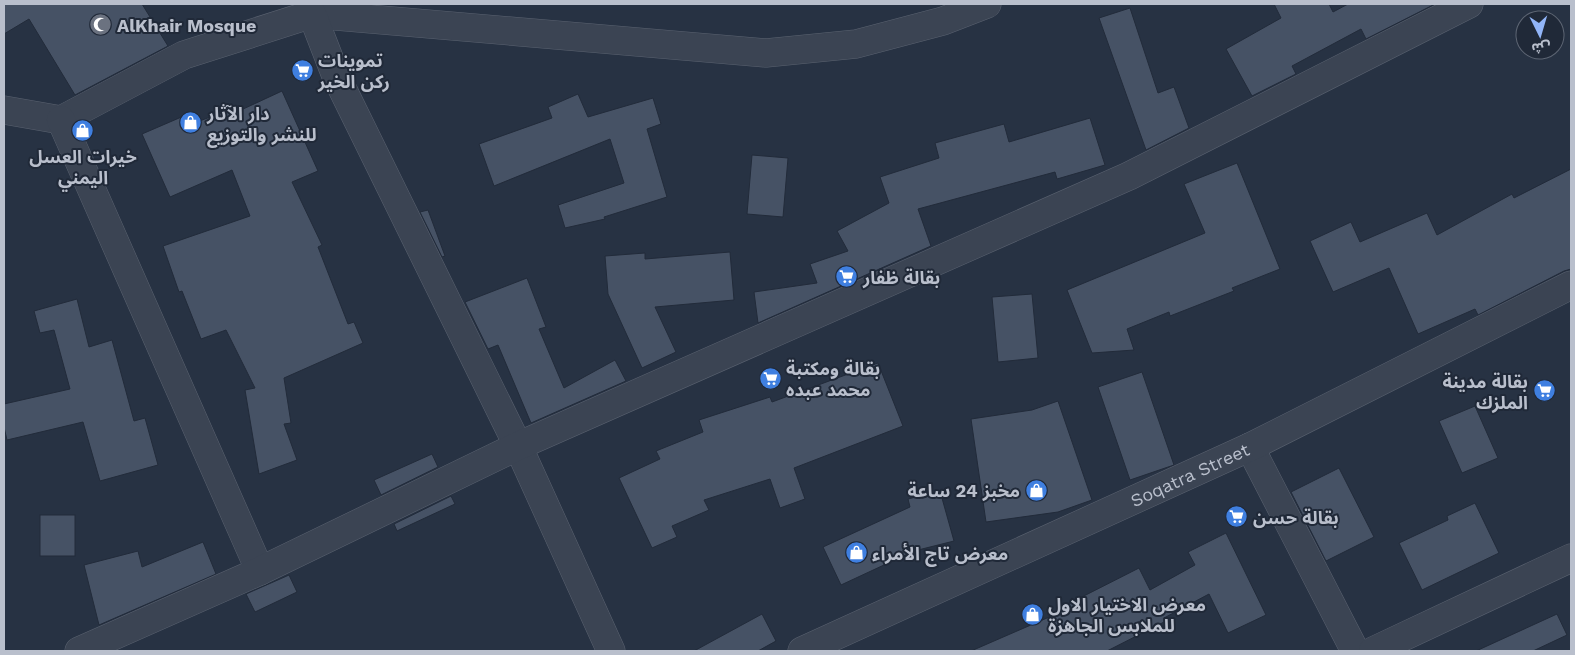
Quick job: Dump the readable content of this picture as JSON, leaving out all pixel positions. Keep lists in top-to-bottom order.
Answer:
{
  "streets": {
    "street": ["Soqatra Street"]
  },
  "places": {
    "mosque": ["AlKhair Mosque"],
    "supermarket": [
      "تموينات ركن الخير",
      "بقالة ظفار",
      "بقالة ومكتبة محمد عبده",
      "بقالة مدينة الملزك",
      "بقالة حسن"
    ],
    "shop": [
      "دار الآثار للنشر والتوزيع",
      "خيرات العسل اليمني",
      "مخبز 24 ساعة",
      "معرض تاج الأمراء",
      "معرض الاختيار الاول للملابس الجاهزة"
    ]
  },
  "north": "bottom"
}
